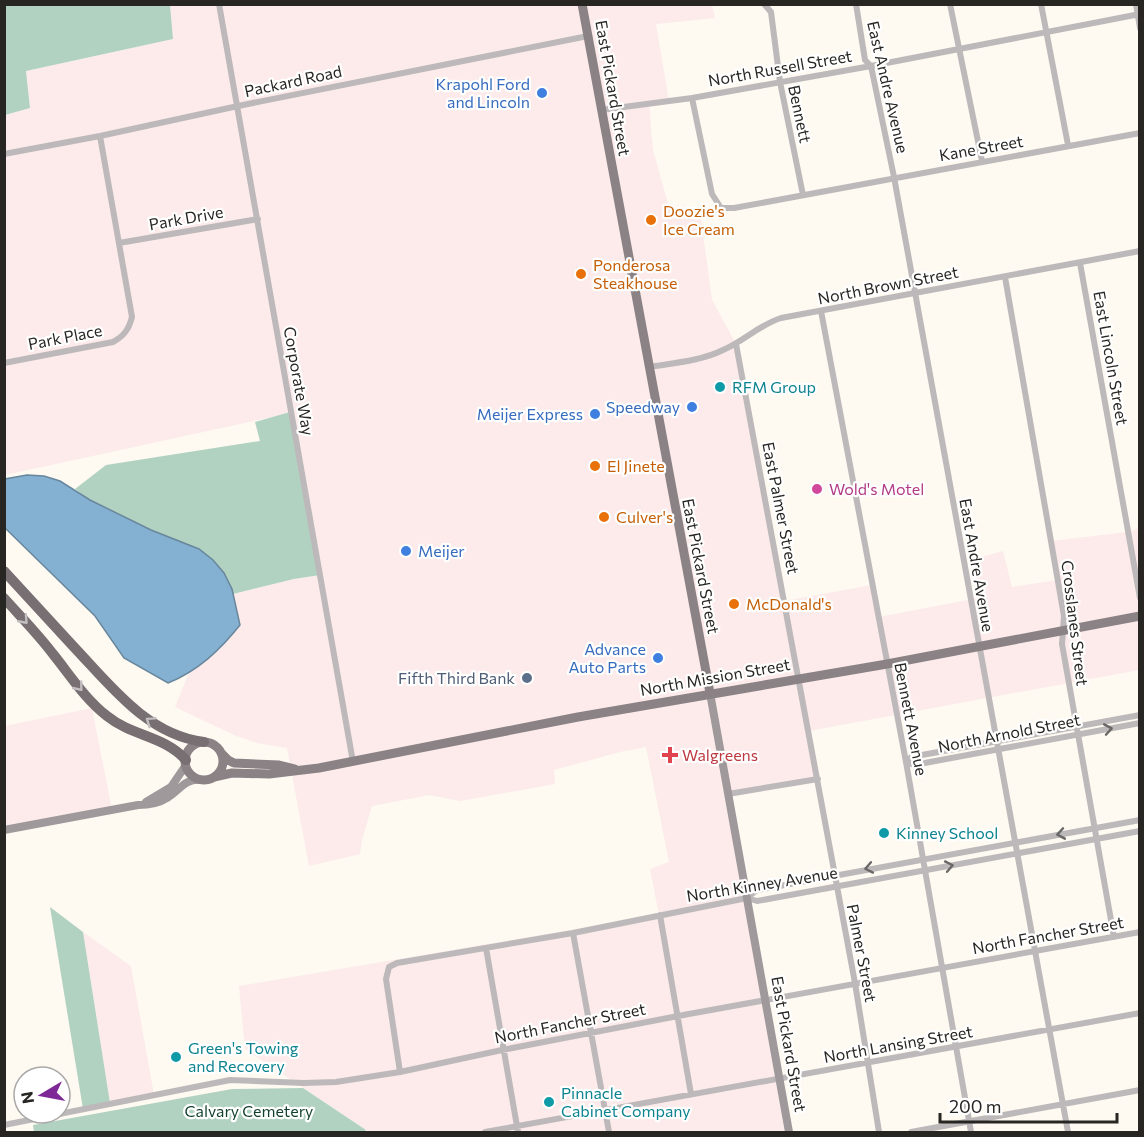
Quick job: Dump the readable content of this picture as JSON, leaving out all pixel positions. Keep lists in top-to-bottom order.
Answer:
{
  "streets": {
    "main road": ["East Pickard Street", "North Mission Street"],
    "street": [
      "North Russell Street",
      "Packard Road",
      "East Andre Avenue",
      "Bennett",
      "Kane Street",
      "Park Drive",
      "North Brown Street",
      "Park Place",
      "East Lincoln Street",
      "Corporate Way",
      "East Palmer Street",
      "Crosslanes Street",
      "Bennett Avenue",
      "North Arnold Street",
      "North Kinney Avenue",
      "North Fancher Street",
      "Palmer Street",
      "North Lansing Street"
    ]
  },
  "crossings": [
    ["North Russell Street", "East Andre Avenue"],
    ["North Russell Street", "East Pickard Street"],
    ["North Russell Street", "Bennett"],
    ["North Russell Street", "Kane Street"],
    ["Packard Road", "East Pickard Street"],
    ["Packard Road", "Corporate Way"],
    ["East Andre Avenue", "Kane Street"],
    ["East Andre Avenue", "North Brown Street"],
    ["East Andre Avenue", "North Mission Street"],
    ["East Andre Avenue", "North Arnold Street"],
    ["East Andre Avenue", "North Kinney Avenue"],
    ["East Andre Avenue", "North Fancher Street"],
    ["East Andre Avenue", "North Lansing Street"],
    ["East Pickard Street", "North Brown Street"],
    ["East Pickard Street", "North Mission Street"],
    ["East Pickard Street", "North Kinney Avenue"],
    ["East Pickard Street", "North Fancher Street"],
    ["East Pickard Street", "North Lansing Street"],
    ["Bennett", "Kane Street"],
    ["Park Drive", "Park Place"],
    ["Park Drive", "Corporate Way"],
    ["North Brown Street", "East Lincoln Street"],
    ["North Brown Street", "East Palmer Street"],
    ["North Brown Street", "Crosslanes Street"],
    ["North Brown Street", "Bennett Avenue"],
    ["Corporate Way", "North Mission Street"],
    ["East Palmer Street", "North Mission Street"],
    ["East Palmer Street", "Palmer Street"],
    ["Crosslanes Street", "North Mission Street"],
    ["Crosslanes Street", "North Arnold Street"],
    ["Crosslanes Street", "North Kinney Avenue"],
    ["Crosslanes Street", "North Fancher Street"],
    ["North Mission Street", "Bennett Avenue"],
    ["Bennett Avenue", "North Arnold Street"],
    ["Bennett Avenue", "North Kinney Avenue"],
    ["Bennett Avenue", "North Fancher Street"],
    ["Bennett Avenue", "North Lansing Street"],
    ["North Kinney Avenue", "North Fancher Street"],
    ["North Kinney Avenue", "Palmer Street"],
    ["North Fancher Street", "Palmer Street"],
    ["Palmer Street", "North Lansing Street"]
  ],
  "parks": ["Calvary Cemetery"],
  "places": {
    "other": [
      "Krapohl Ford and Lincoln",
      "Doozie's Ice Cream",
      "Ponderosa Steakhouse",
      "RFM Group",
      "Speedway",
      "Meijer Express",
      "El Jinete",
      "Wold's Motel",
      "Culver's",
      "Meijer",
      "McDonald's",
      "Advance Auto Parts",
      "Fifth Third Bank",
      "Kinney School",
      "Green's Towing and Recovery",
      "Pinnacle Cabinet Company"
    ],
    "health": ["Walgreens"]
  },
  "scale_bar": "200 m",
  "north": "left"
}
